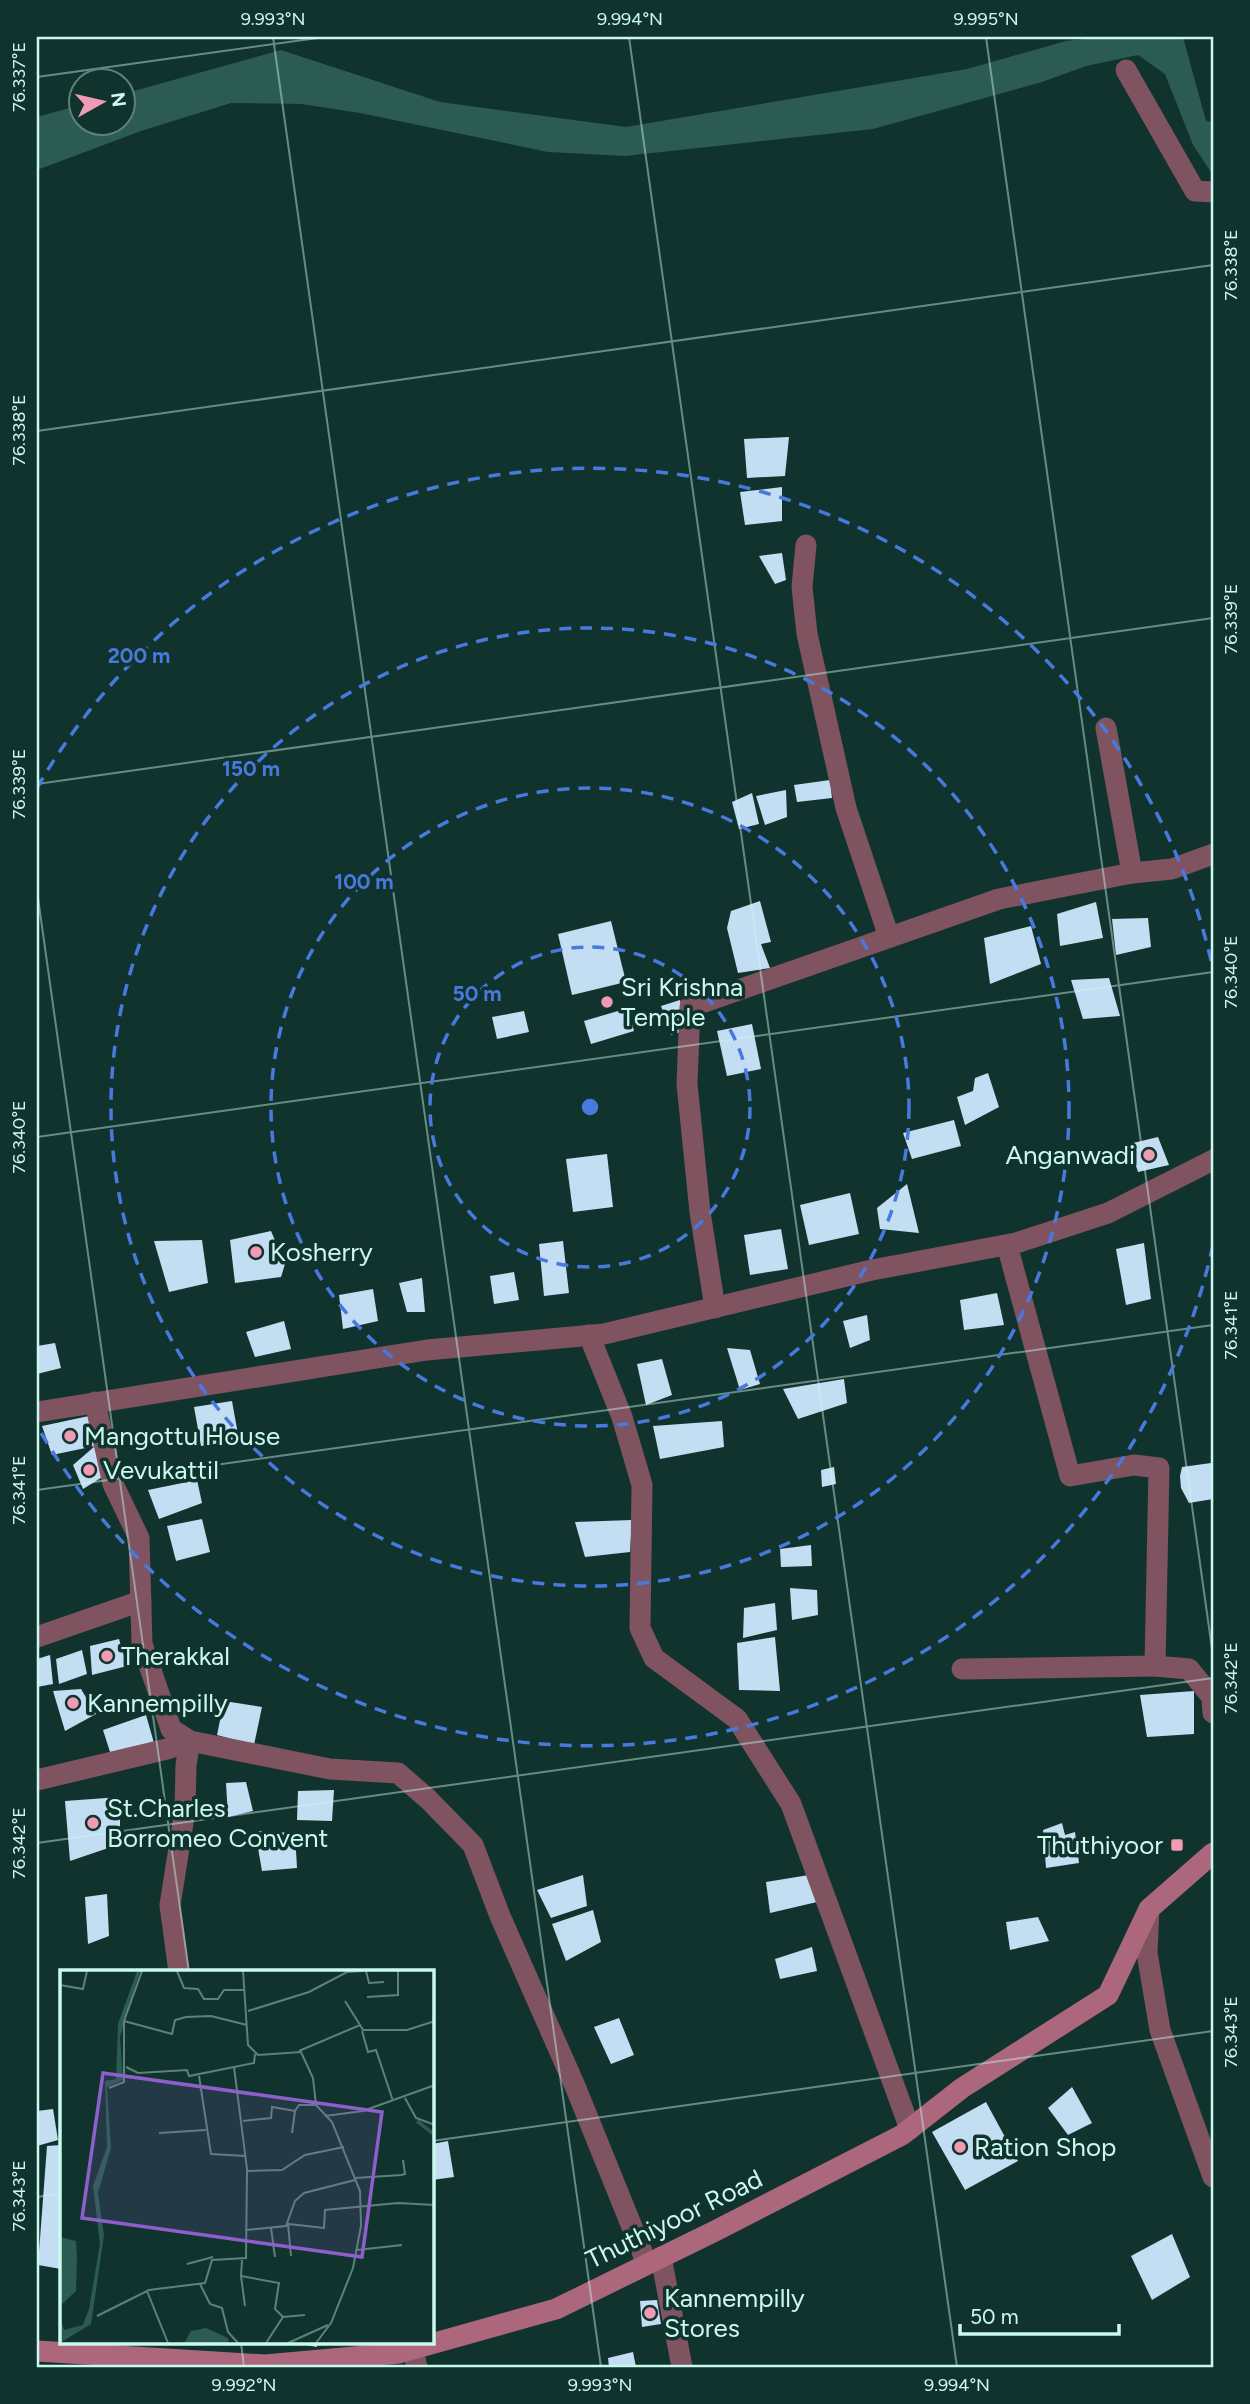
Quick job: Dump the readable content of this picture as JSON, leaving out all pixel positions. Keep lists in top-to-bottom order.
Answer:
{
  "streets": {
    "main road": ["Thuthiyoor Road"]
  },
  "places": {
    "other": [
      "Sri Krishna Temple",
      "Anganwadi",
      "Kosherry",
      "Mangottu House",
      "Vevukattil",
      "Therakkal",
      "Kannempilly",
      "St.Charles Borromeo Convent",
      "Ration Shop",
      "Kannempilly Stores"
    ],
    "transit": ["Thuthiyoor"]
  },
  "scale_bar": "50 m",
  "north": "right",
  "coordinates": [
    "9.993°N",
    "9.994°N",
    "9.995°N",
    "76.337°E",
    "76.338°E",
    "76.339°E",
    "76.340°E",
    "76.341°E",
    "76.342°E",
    "76.343°E",
    "9.992°N"
  ],
  "rings": [
    "200 m",
    "150 m",
    "100 m",
    "50 m"
  ]
}
